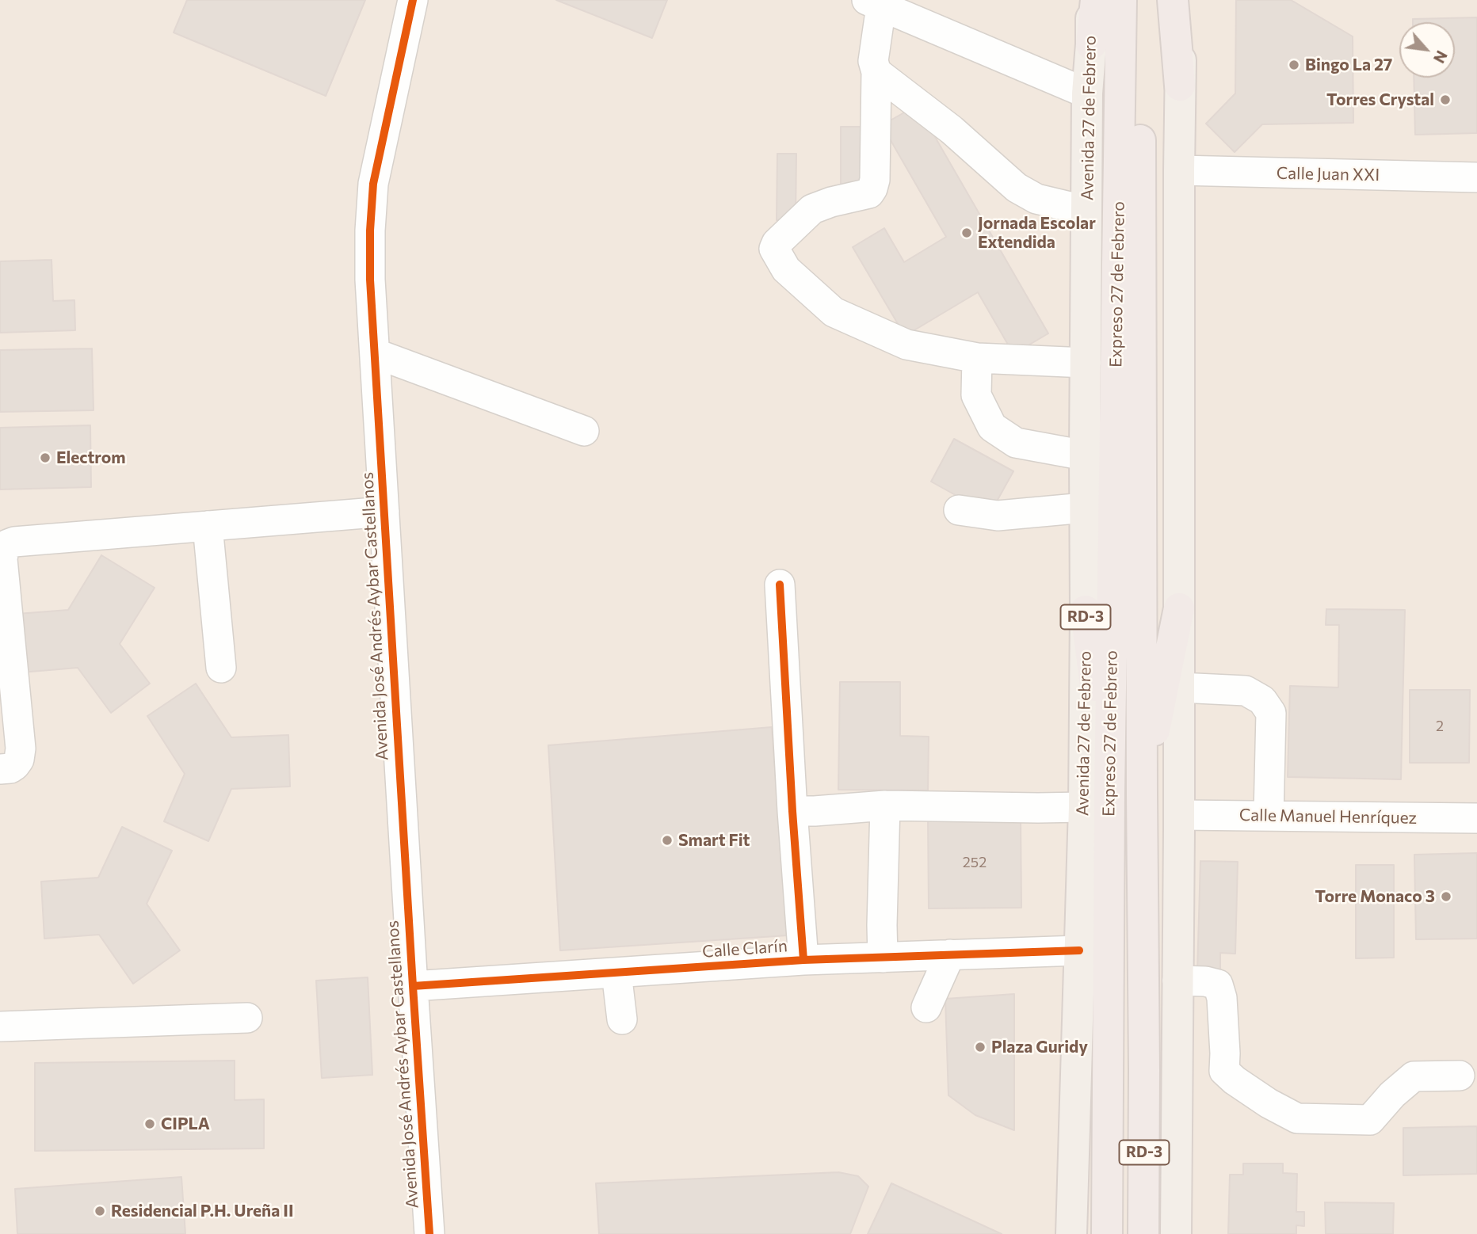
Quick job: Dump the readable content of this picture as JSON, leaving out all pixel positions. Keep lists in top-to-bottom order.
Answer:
{
  "streets": {
    "highway": ["Expreso 27 de Febrero", "RD-3"],
    "main road": ["Avenida 27 de Febrero"],
    "street": [
      "Calle Juan XXI",
      "Avenida José Andrés Aybar Castellanos",
      "Calle Manuel Henríquez",
      "Calle Clarín"
    ]
  },
  "crossings": [
    ["Avenida 27 de Febrero", "Expreso 27 de Febrero"],
    ["Avenida 27 de Febrero", "Calle Clarín"],
    ["Calle Juan XXI", "RD-3"],
    ["Avenida José Andrés Aybar Castellanos", "Calle Clarín"],
    ["RD-3", "Calle Manuel Henríquez"]
  ],
  "places": [
    "Bingo La 27",
    "Torres Crystal",
    "Jornada Escolar Extendida",
    "Electrom",
    "Smart Fit",
    "Torre Monaco 3",
    "Plaza Guridy",
    "CIPLA",
    "Residencial P.H. Ureña II"
  ],
  "house_numbers": ["2", "252"],
  "north": "bottom right"
}
